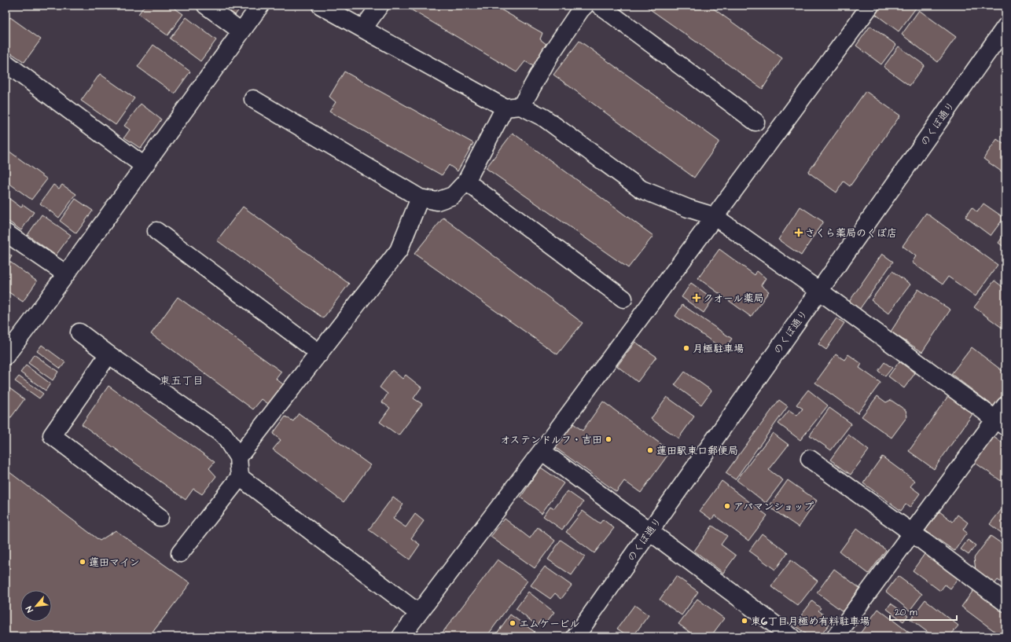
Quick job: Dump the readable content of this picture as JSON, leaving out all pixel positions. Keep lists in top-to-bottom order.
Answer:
{
  "streets": {
    "street": ["のくぼ通り"]
  },
  "districts": ["東五丁目"],
  "places": {
    "health": ["さくら薬局のくぼ店", "クオール薬局"],
    "other": [
      "月極駐車場",
      "オステンドルフ・吉田",
      "蓮田駅東口郵便局",
      "アパマンショップ",
      "蓮田マイン",
      "東6丁目月極め有料駐車場",
      "エムケービル"
    ]
  },
  "scale_bar": "20 m",
  "north": "bottom left"
}
